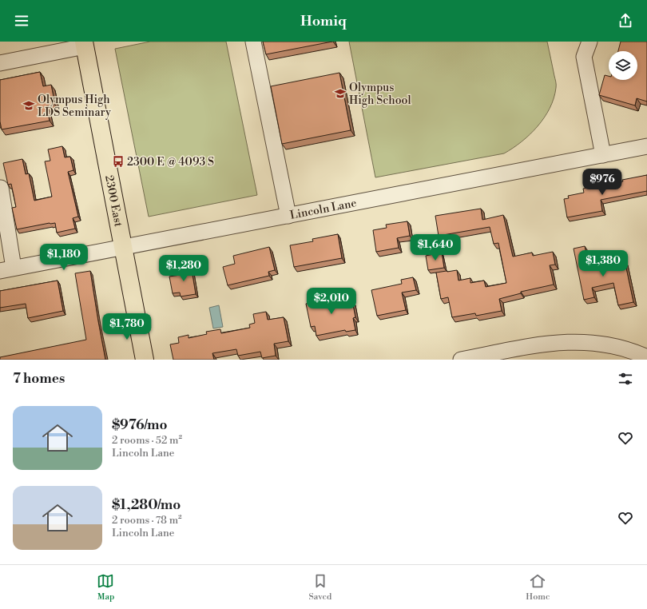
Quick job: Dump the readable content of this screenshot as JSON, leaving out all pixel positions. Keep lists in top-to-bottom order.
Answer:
{
  "streets": {
    "main road": ["2300 East"],
    "street": ["Lincoln Lane"]
  },
  "crossings": [
    ["2300 East", "Lincoln Lane"]
  ],
  "places": {
    "school or university": ["Olympus High School", "Olympus High LDS Seminary"],
    "bus stop": ["2300 E @ 4093 S"]
  },
  "page": {
    "header": "Homiq",
    "price": [
      "$976",
      "$1,640",
      "$1,180",
      "$1,380",
      "$1,280",
      "$2,010",
      "$1,780"
    ],
    "heading": "7 homes",
    "list": [
      {
        "name": "$976/mo",
        "note": "2 rooms · 52 m² · Lincoln Lane"
      },
      {
        "name": "$1,280/mo",
        "note": "2 rooms · 78 m² · Lincoln Lane"
      }
    ],
    "tabs": ["Map", "Saved", "Home"]
  }
}
